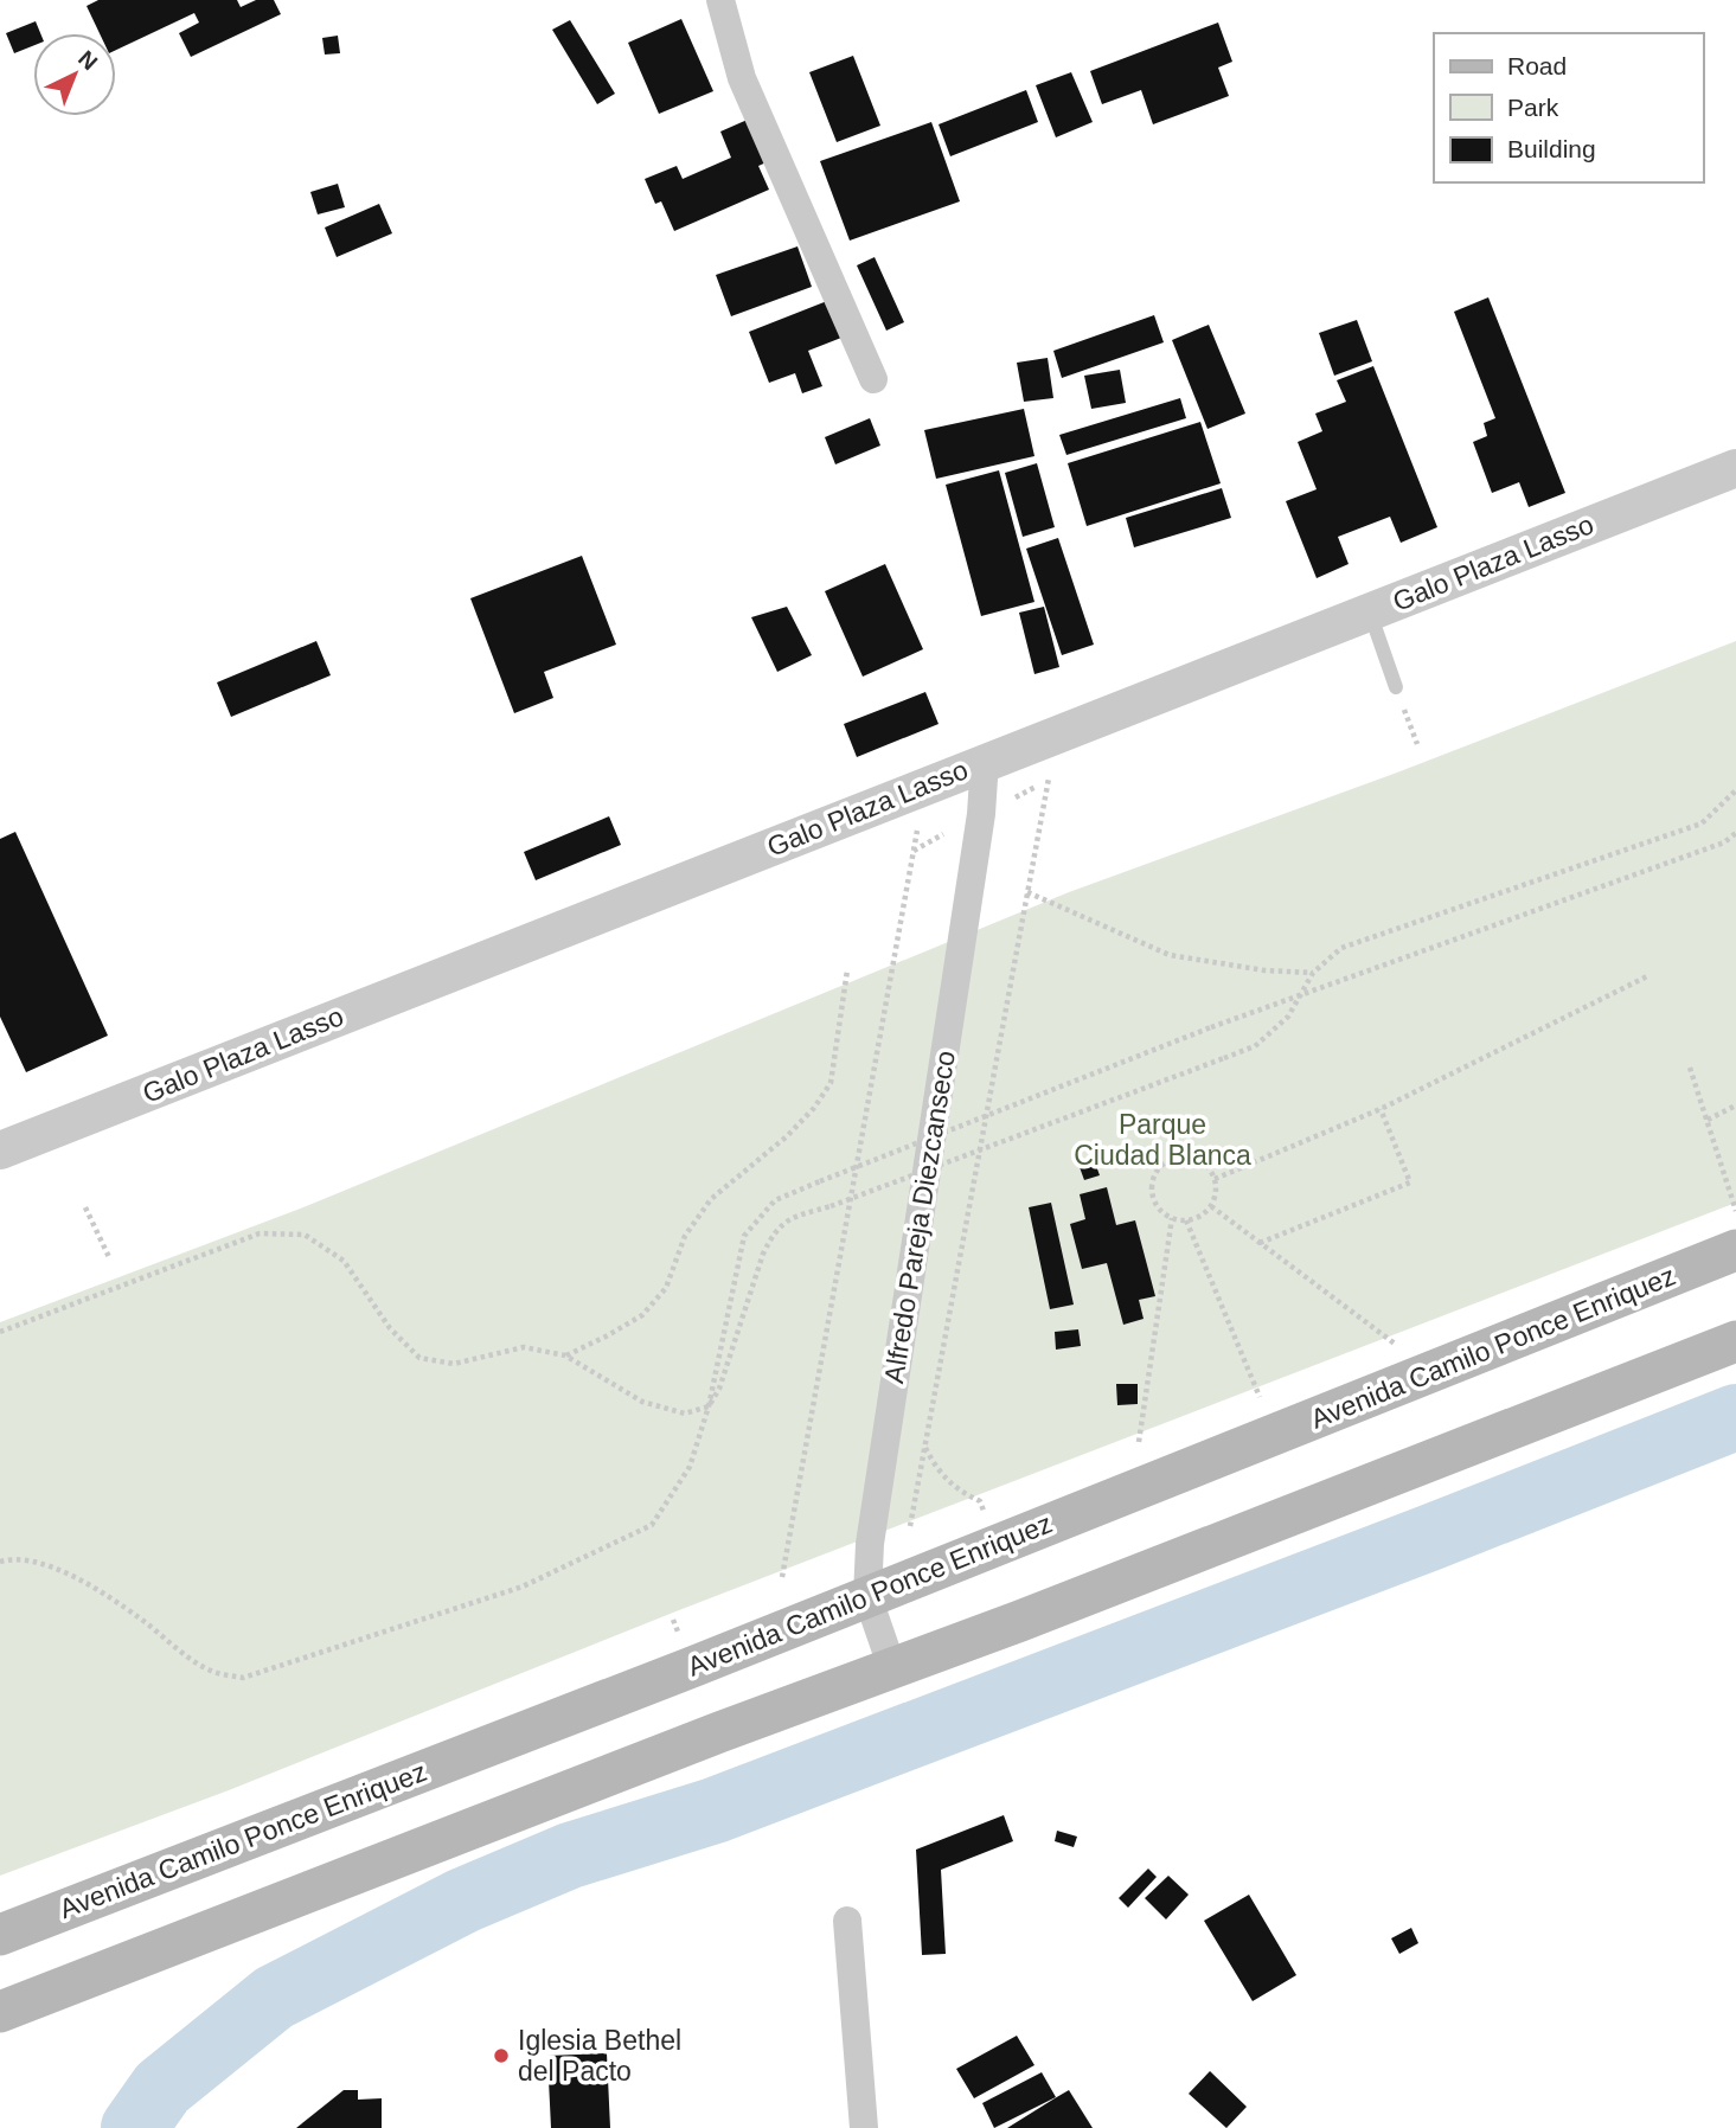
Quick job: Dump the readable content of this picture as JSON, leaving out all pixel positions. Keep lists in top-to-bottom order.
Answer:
{
  "streets": {
    "main road": ["Avenida Camilo Ponce Enriquez"],
    "street": ["Galo Plaza Lasso", "Alfredo Pareja Diezcanseco"]
  },
  "crossings": [
    ["Galo Plaza Lasso", "Alfredo Pareja Diezcanseco"],
    ["Alfredo Pareja Diezcanseco", "Avenida Camilo Ponce Enriquez"]
  ],
  "parks": ["Parque Ciudad Blanca"],
  "places": ["Iglesia Bethel del Pacto"],
  "legend": ["Road", "Park", "Building"],
  "north": "top right"
}
